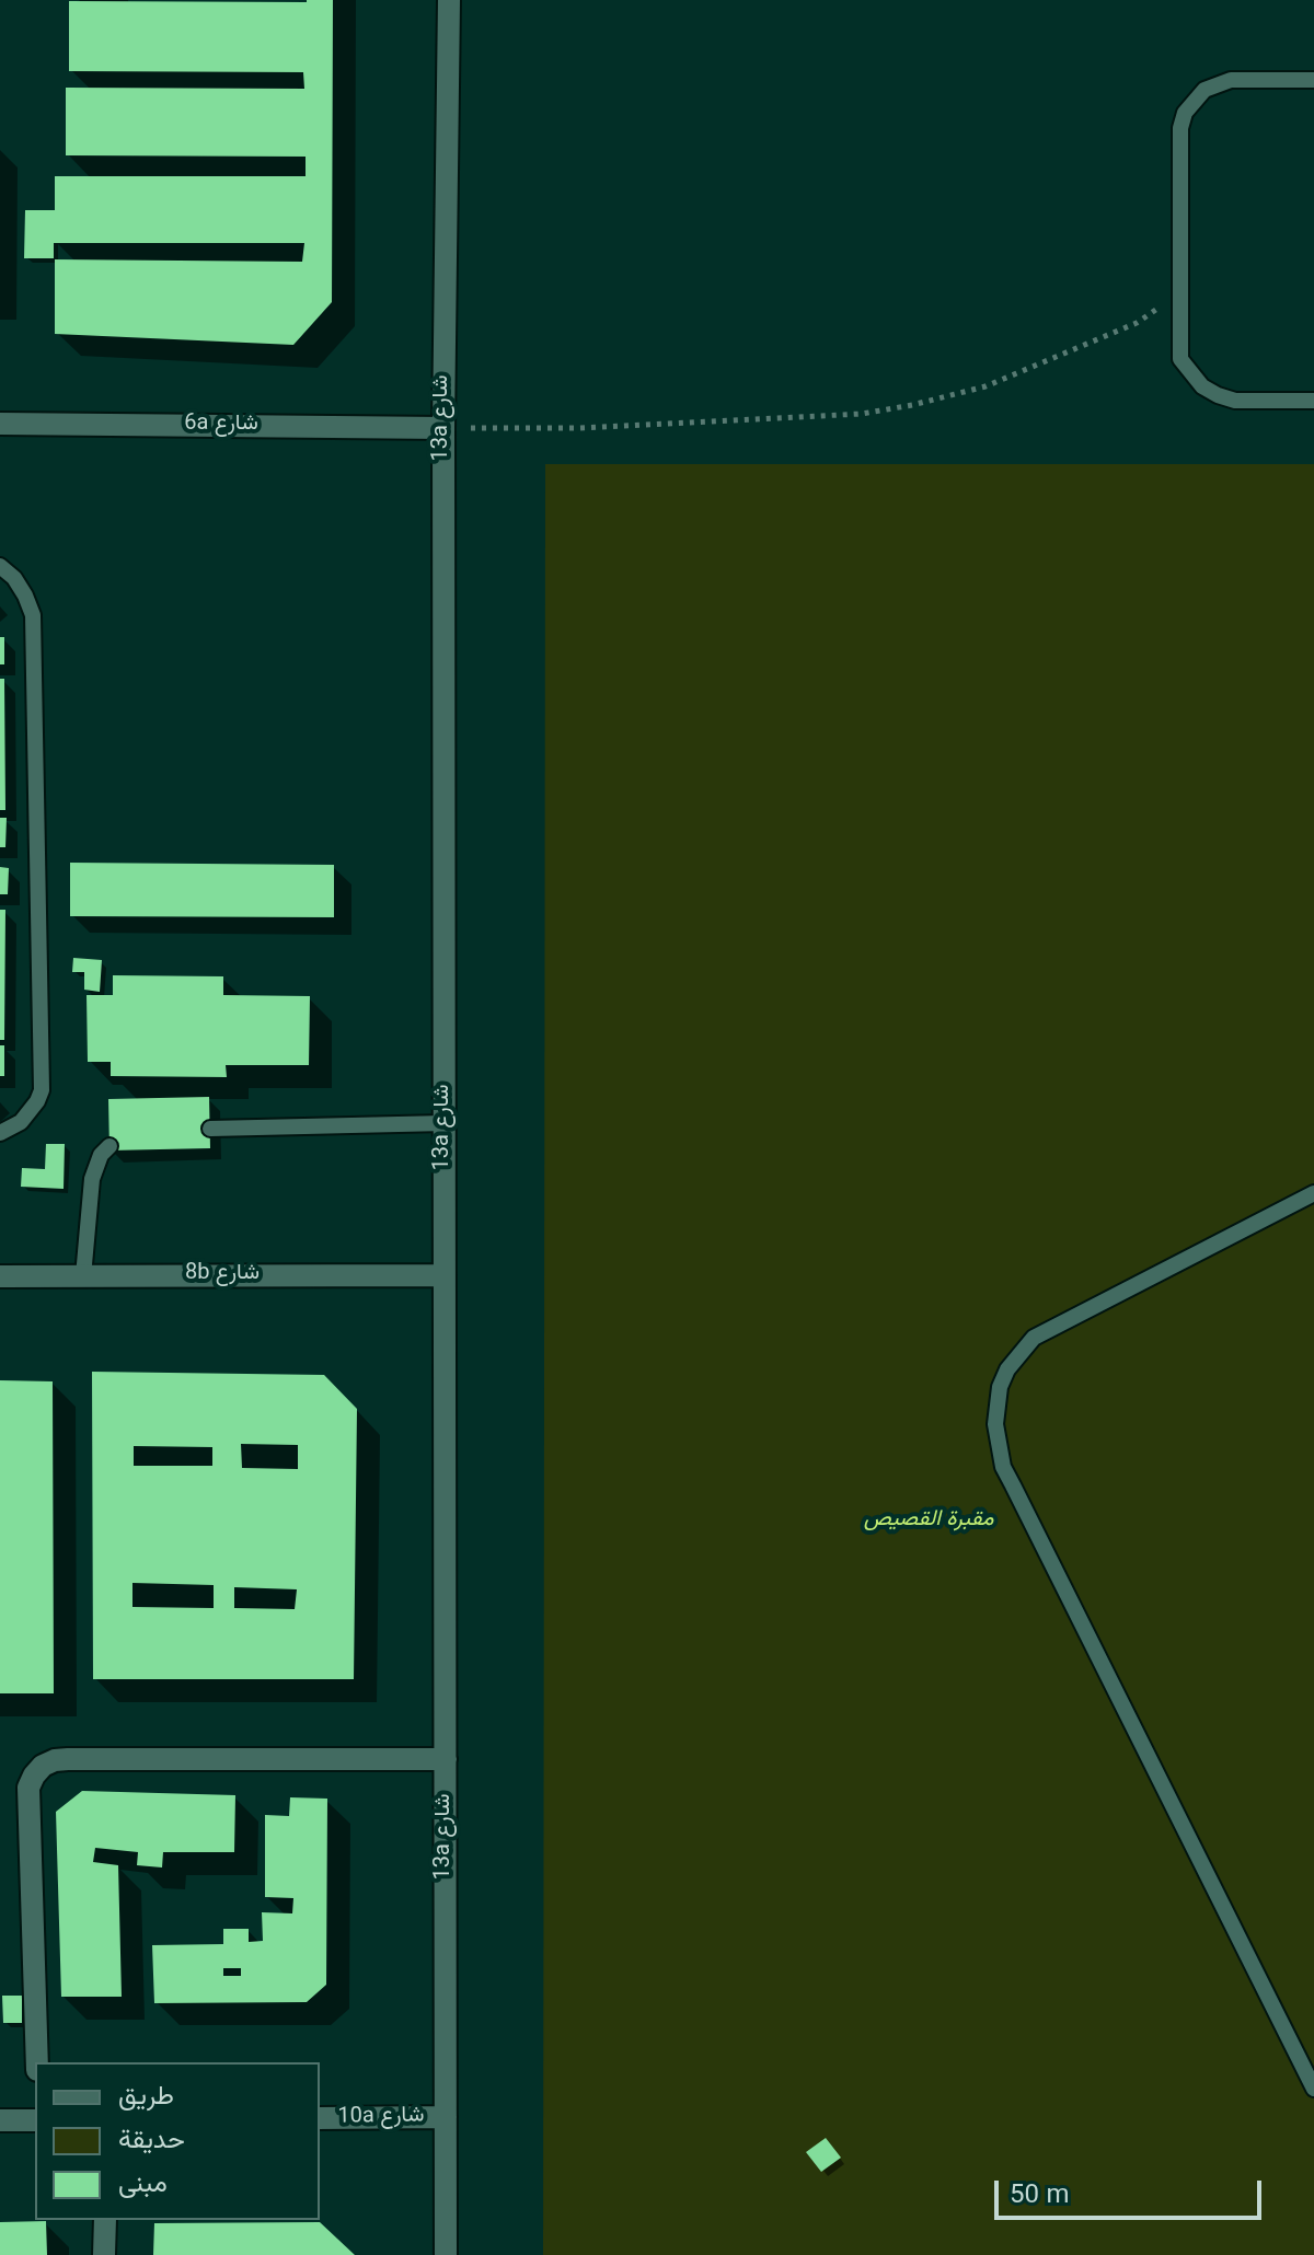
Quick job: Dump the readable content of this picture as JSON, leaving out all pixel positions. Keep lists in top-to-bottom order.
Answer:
{
  "streets": {
    "street": [
      "13a شارع",
      "6a شارع",
      "8b شارع",
      "10a شارع"
    ]
  },
  "crossings": [
    ["13a شارع", "6a شارع"],
    ["13a شارع", "8b شارع"],
    ["13a شارع", "10a شارع"]
  ],
  "parks": ["مقبرة القصيص"],
  "legend": ["طريق", "حديقة", "مبنى"],
  "scale_bar": "50 m"
}
